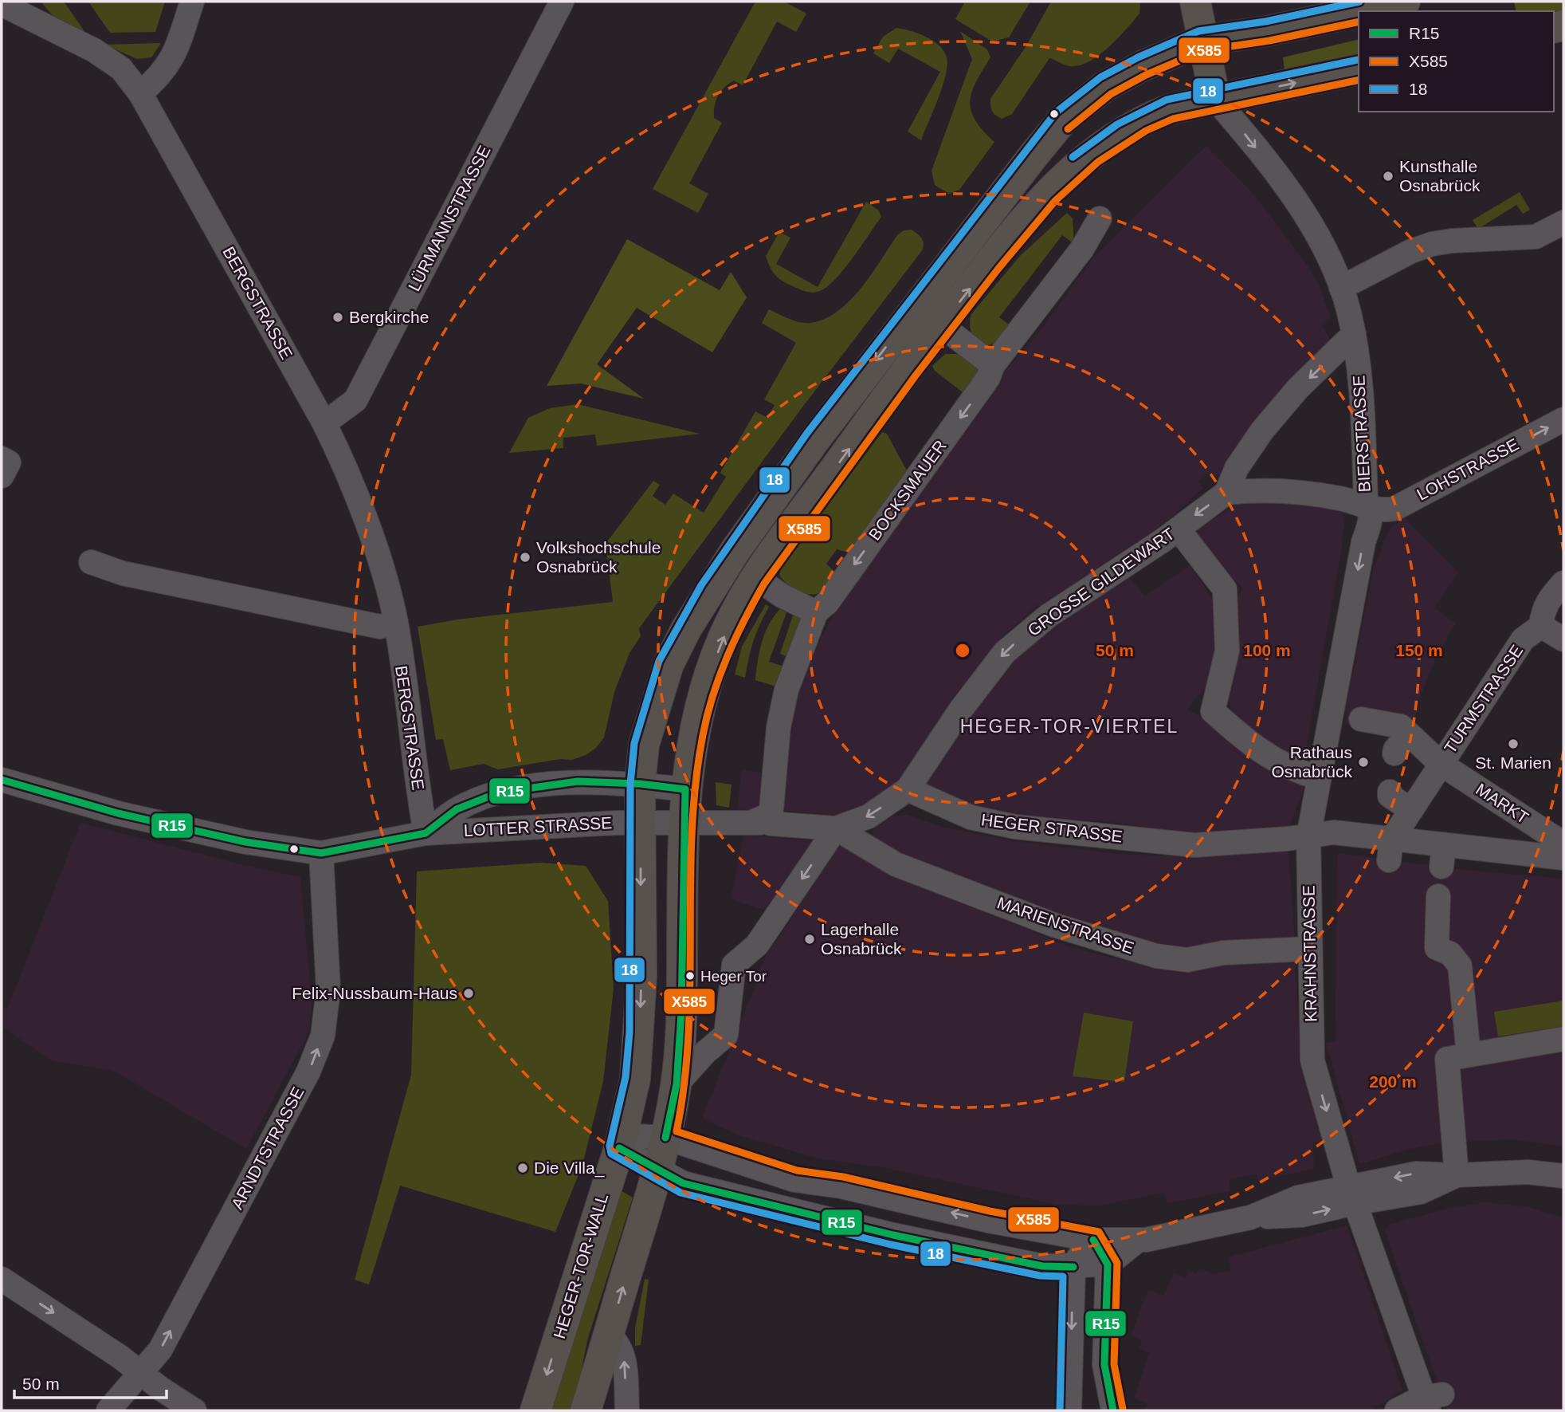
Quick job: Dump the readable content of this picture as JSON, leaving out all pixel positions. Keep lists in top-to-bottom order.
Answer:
{
  "streets": {
    "main road": ["HEGER-TOR-WALL"],
    "street": [
      "LÜRMANNSTRASSE",
      "BERGSTRASSE",
      "BIERSTRASSE",
      "LOHSTRASSE",
      "BOCKSMAUER",
      "GROSSE GILDEWART",
      "TURMSTRASSE",
      "MARKT",
      "LOTTER STRASSE",
      "HEGER STRASSE",
      "MARIENSTRASSE",
      "KRAHNSTRASSE",
      "ARNDTSTRASSE"
    ]
  },
  "crossings": [
    ["LÜRMANNSTRASSE", "BERGSTRASSE"],
    ["BERGSTRASSE", "LOTTER STRASSE"],
    ["BIERSTRASSE", "LOHSTRASSE"],
    ["BIERSTRASSE", "GROSSE GILDEWART"],
    ["BIERSTRASSE", "MARKT"],
    ["BIERSTRASSE", "HEGER STRASSE"],
    ["BIERSTRASSE", "KRAHNSTRASSE"],
    ["GROSSE GILDEWART", "HEGER STRASSE"],
    ["TURMSTRASSE", "MARKT"],
    ["LOTTER STRASSE", "ARNDTSTRASSE"],
    ["LOTTER STRASSE", "HEGER-TOR-WALL"],
    ["HEGER STRASSE", "KRAHNSTRASSE"],
    ["MARIENSTRASSE", "KRAHNSTRASSE"]
  ],
  "one_way": [
    "BIERSTRASSE",
    "LOHSTRASSE",
    "BOCKSMAUER",
    "GROSSE GILDEWART",
    "ARNDTSTRASSE"
  ],
  "districts": ["HEGER-TOR-VIERTEL"],
  "places": [
    "Kunsthalle Osnabrück",
    "Bergkirche",
    "Volkshochschule Osnabrück",
    "St. Marien",
    "Rathaus Osnabrück",
    "Lagerhalle Osnabrück",
    "Heger Tor",
    "Felix-Nussbaum-Haus",
    "Die Villa_"
  ],
  "lines": ["transit line 18", "transit line X585", "transit line R15"],
  "legend": ["R15", "X585", "18"],
  "scale_bar": "50 m",
  "rings": [
    "50 m",
    "100 m",
    "150 m",
    "200 m"
  ]
}
